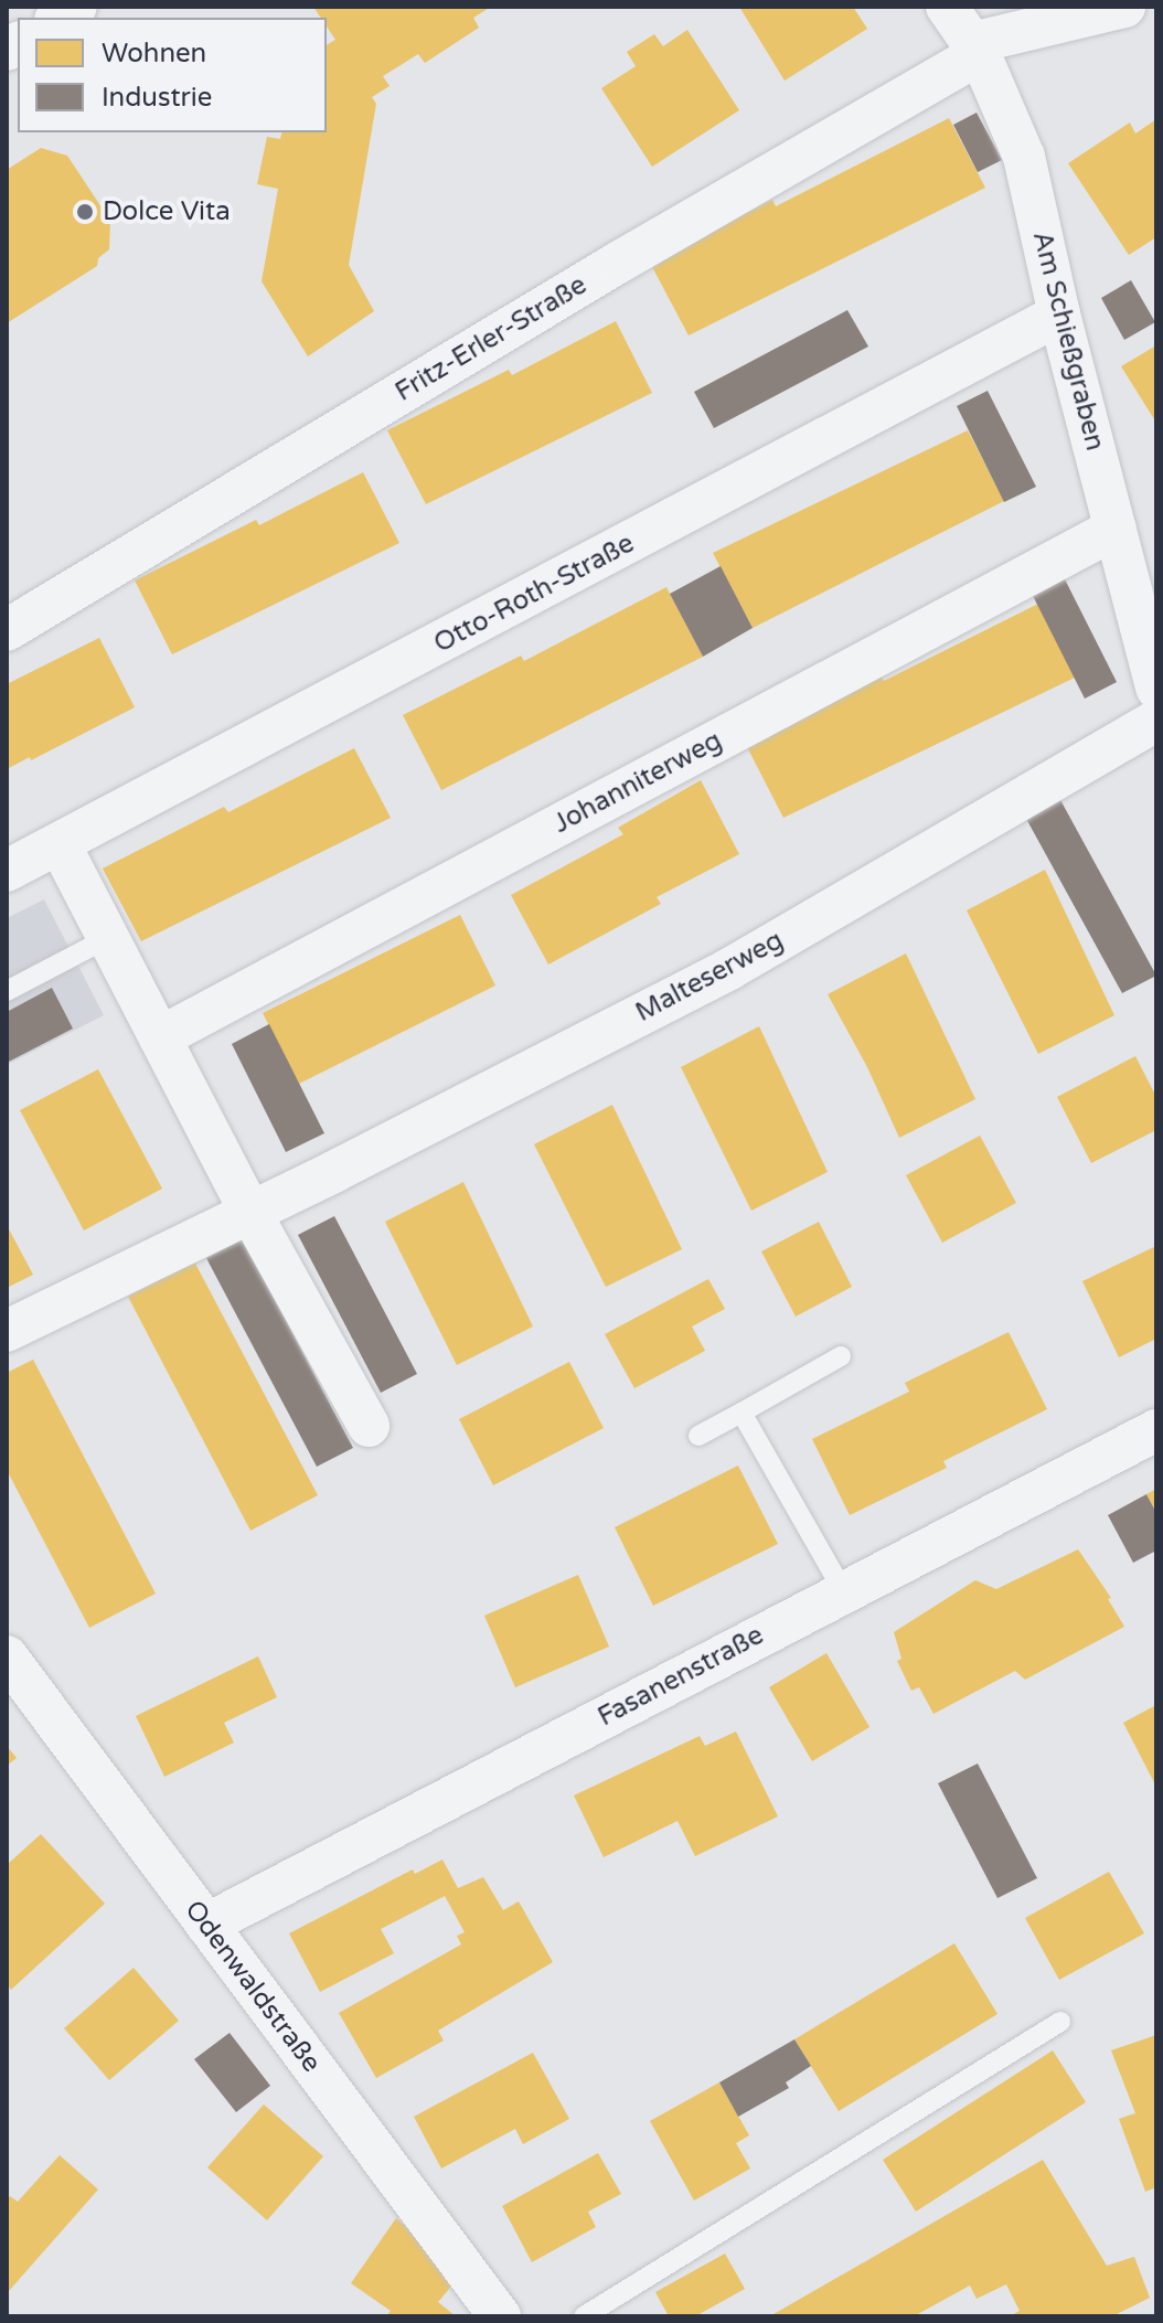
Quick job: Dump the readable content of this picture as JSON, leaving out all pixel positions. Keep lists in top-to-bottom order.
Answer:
{
  "streets": {
    "street": [
      "Fritz-Erler-Straße",
      "Am Schießgraben",
      "Otto-Roth-Straße",
      "Johanniterweg",
      "Malteserweg",
      "Fasanenstraße",
      "Odenwaldstraße"
    ]
  },
  "crossings": [
    ["Fritz-Erler-Straße", "Am Schießgraben"],
    ["Am Schießgraben", "Otto-Roth-Straße"],
    ["Am Schießgraben", "Johanniterweg"],
    ["Fasanenstraße", "Odenwaldstraße"]
  ],
  "places": ["Dolce Vita"],
  "legend": ["Wohnen", "Industrie"]
}
